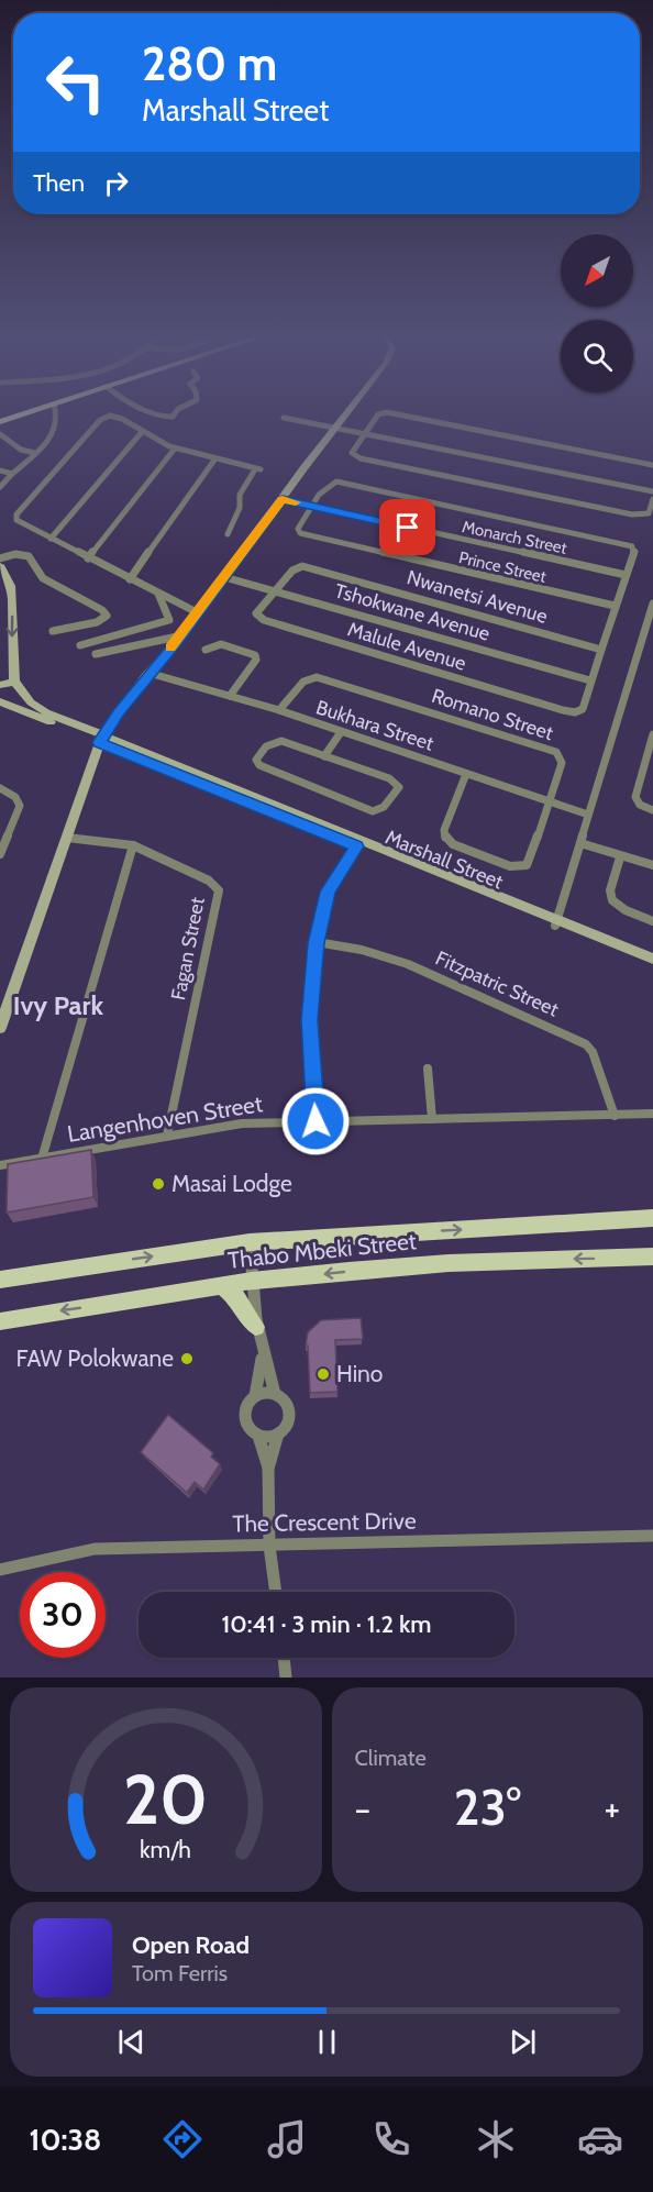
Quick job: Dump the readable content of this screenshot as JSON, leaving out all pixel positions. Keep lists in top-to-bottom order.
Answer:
{
  "streets": {
    "main road": ["Thabo Mbeki Street"],
    "street": [
      "Monarch Street",
      "Prince Street",
      "Nwanetsi Avenue",
      "Tshokwane Avenue",
      "Malule Avenue",
      "Romano Street",
      "Bukhara Street",
      "Marshall Street",
      "Fagan Street",
      "Fitzpatric Street",
      "Langenhoven Street",
      "The Crescent Drive"
    ]
  },
  "crossings": [
    ["Monarch Street", "Prince Street"],
    ["Nwanetsi Avenue", "Tshokwane Avenue"],
    ["Nwanetsi Avenue", "Malule Avenue"],
    ["Tshokwane Avenue", "Malule Avenue"],
    ["Romano Street", "Bukhara Street"],
    ["Fagan Street", "Langenhoven Street"],
    ["Fitzpatric Street", "Langenhoven Street"]
  ],
  "districts": ["Ivy Park"],
  "places": ["Masai Lodge", "FAW Polokwane", "Hino"],
  "north": "bottom left",
  "page": {
    "turn": ["280 m", "Marshall Street"],
    "then": "Then",
    "limit": "30",
    "trip": "10:41 · 3 min · 1.2 km",
    "tile": "Climate",
    "heat": ["−", "23°", "+"],
    "song": ["Open Road", "Tom Ferris"],
    "tabs": "10:38",
    "gauge": ["20", "km/h"]
  }
}
